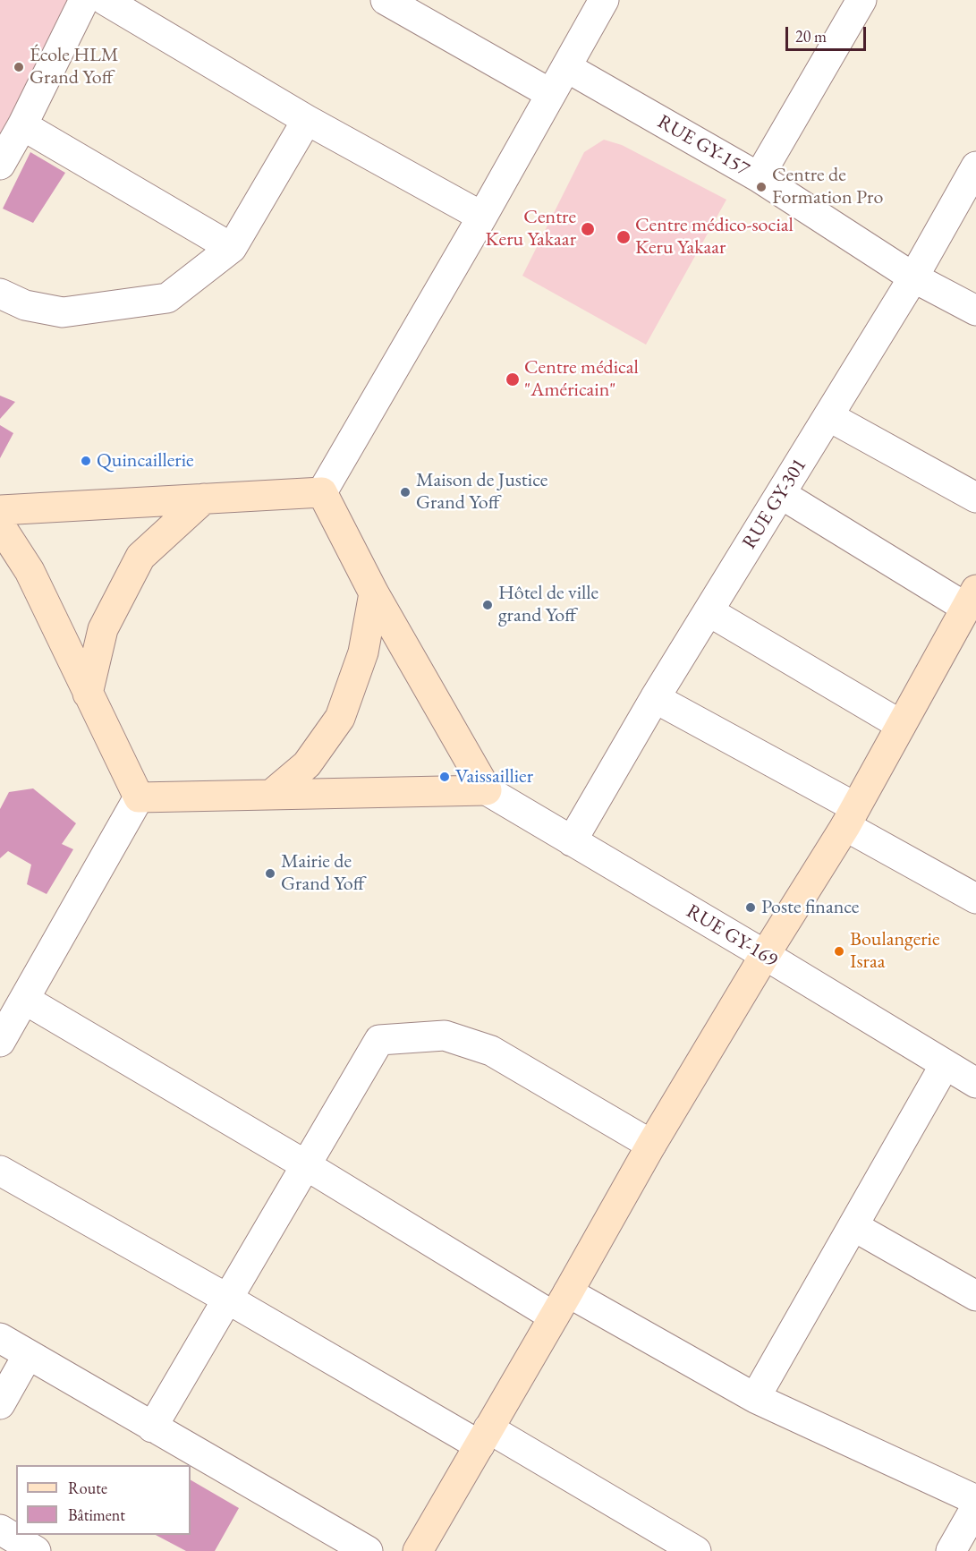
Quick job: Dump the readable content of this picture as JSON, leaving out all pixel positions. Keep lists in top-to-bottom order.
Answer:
{
  "streets": {
    "street": ["RUE GY-157", "RUE GY-301", "RUE GY-169"]
  },
  "crossings": [
    ["RUE GY-157", "RUE GY-301"],
    ["RUE GY-301", "RUE GY-169"]
  ],
  "places": [
    "École HLM Grand Yoff",
    "Centre de Formation Pro",
    "Centre Keru Yakaar",
    "Centre médico-social Keru Yakaar",
    "Centre médical \"Américain\"",
    "Quincaillerie",
    "Maison de Justice Grand Yoff",
    "Hôtel de ville grand Yoff",
    "Vaissaillier",
    "Mairie de Grand Yoff",
    "Poste finance",
    "Boulangerie Israa"
  ],
  "legend": ["Route", "Bâtiment"],
  "scale_bar": "20 m"
}
